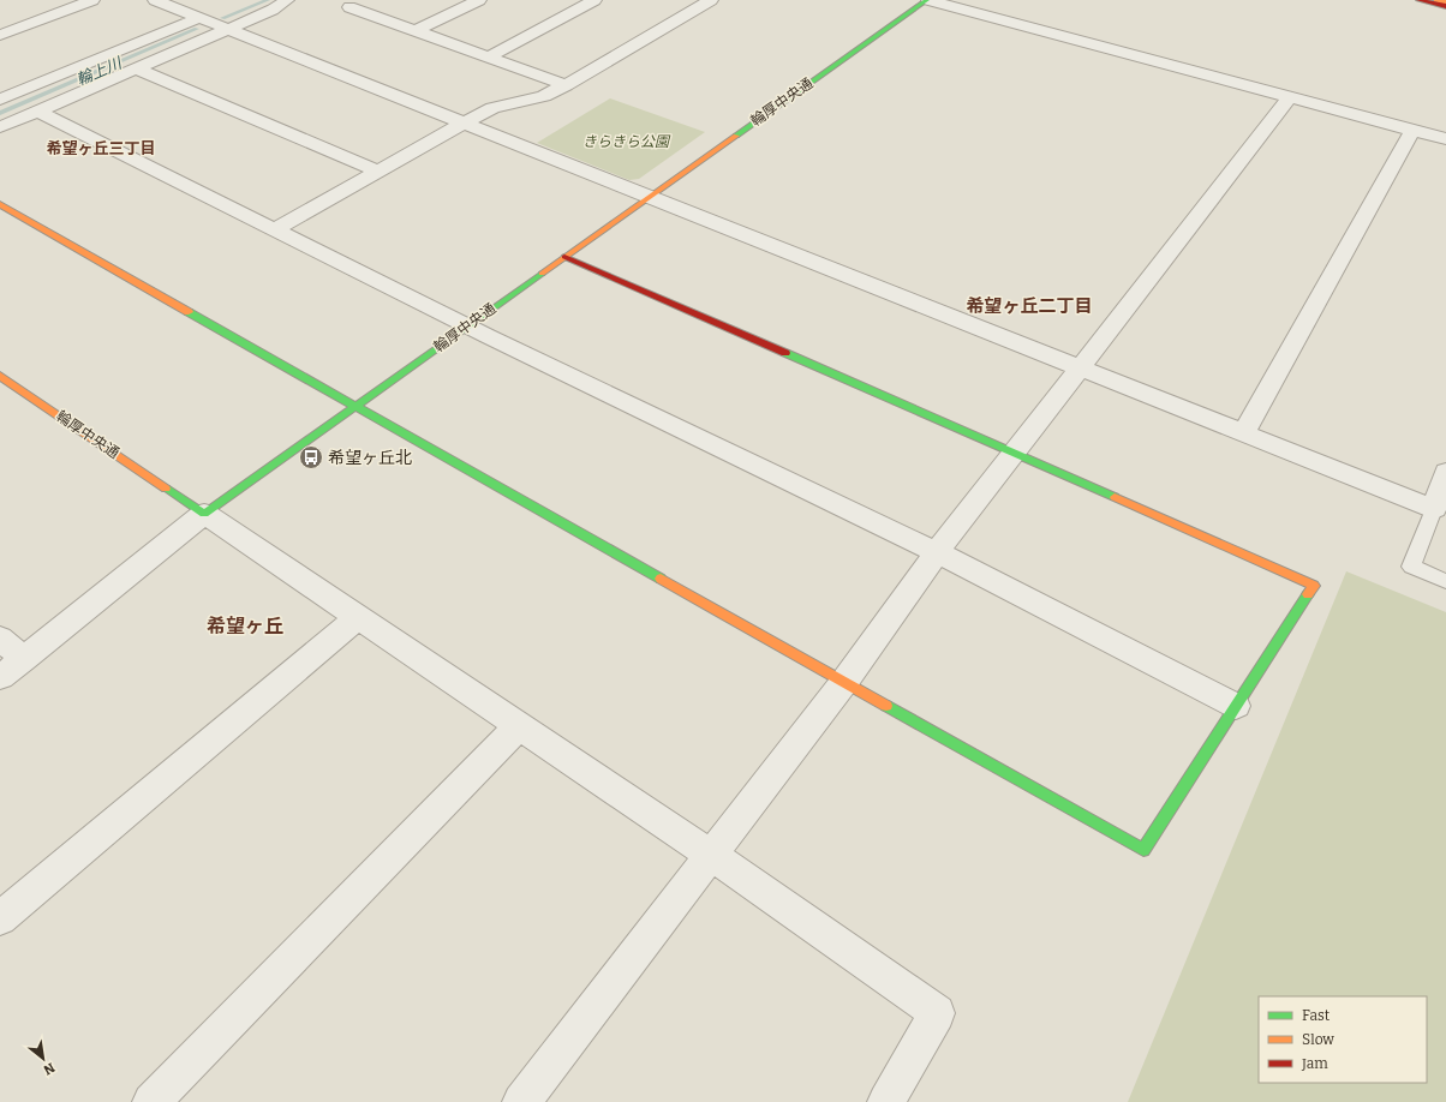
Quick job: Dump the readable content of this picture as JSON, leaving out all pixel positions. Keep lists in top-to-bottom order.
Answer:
{
  "streets": {
    "main road": ["輪厚中央通"]
  },
  "districts": ["希望ヶ丘三丁目", "希望ヶ丘二丁目", "希望ヶ丘"],
  "water": ["輪上川"],
  "parks": ["きらきら公園"],
  "places": {
    "bus stop": ["希望ヶ丘北"]
  },
  "legend": ["Fast", "Slow", "Jam"],
  "north": "bottom right"
}
